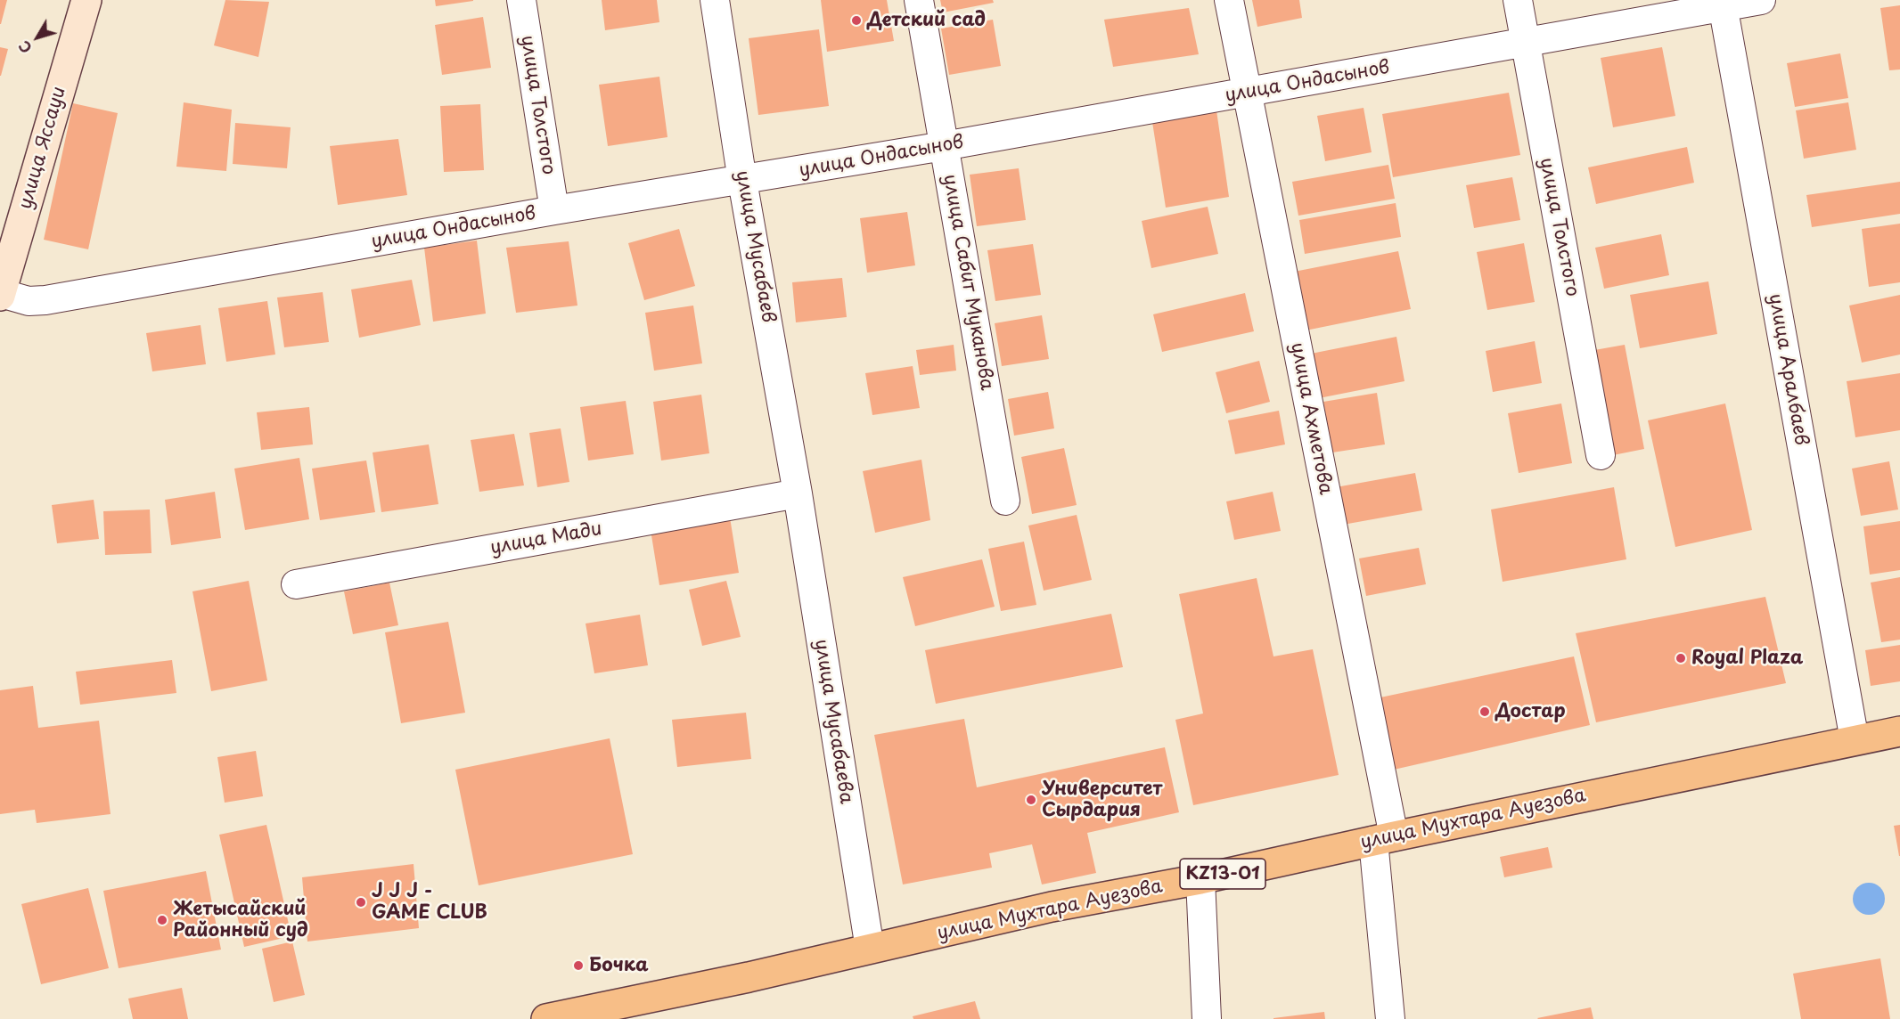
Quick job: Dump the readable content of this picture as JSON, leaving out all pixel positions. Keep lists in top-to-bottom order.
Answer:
{
  "streets": {
    "main road": ["улица Мухтара Ауезова", "KZ13-01"],
    "street": [
      "улица Ондасынов",
      "улица Толстого",
      "улица Яссауи",
      "улица Мусабаев",
      "улица Сабит Муканова",
      "улица Аралбаев",
      "улица Ахметова",
      "улица Мади",
      "улица Мусабаева"
    ]
  },
  "crossings": [
    ["улица Ондасынов", "улица Толстого"],
    ["улица Ондасынов", "улица Яссауи"],
    ["улица Ондасынов", "улица Мусабаев"],
    ["улица Ондасынов", "улица Сабит Муканова"],
    ["улица Ондасынов", "улица Аралбаев"],
    ["улица Ондасынов", "улица Ахметова"],
    ["улица Мусабаев", "улица Мади"],
    ["улица Мусабаев", "улица Мусабаева"],
    ["улица Аралбаев", "улица Мухтара Ауезова"],
    ["улица Ахметова", "улица Мухтара Ауезова"],
    ["улица Мади", "улица Мусабаева"],
    ["улица Мусабаева", "улица Мухтара Ауезова"]
  ],
  "places": [
    "Детский сад",
    "Royal Plaza",
    "Достар",
    "Университет Сырдария",
    "J J J - GAME CLUB",
    "Жетысайский Районный суд",
    "Бочка"
  ],
  "north": "bottom left"
}
